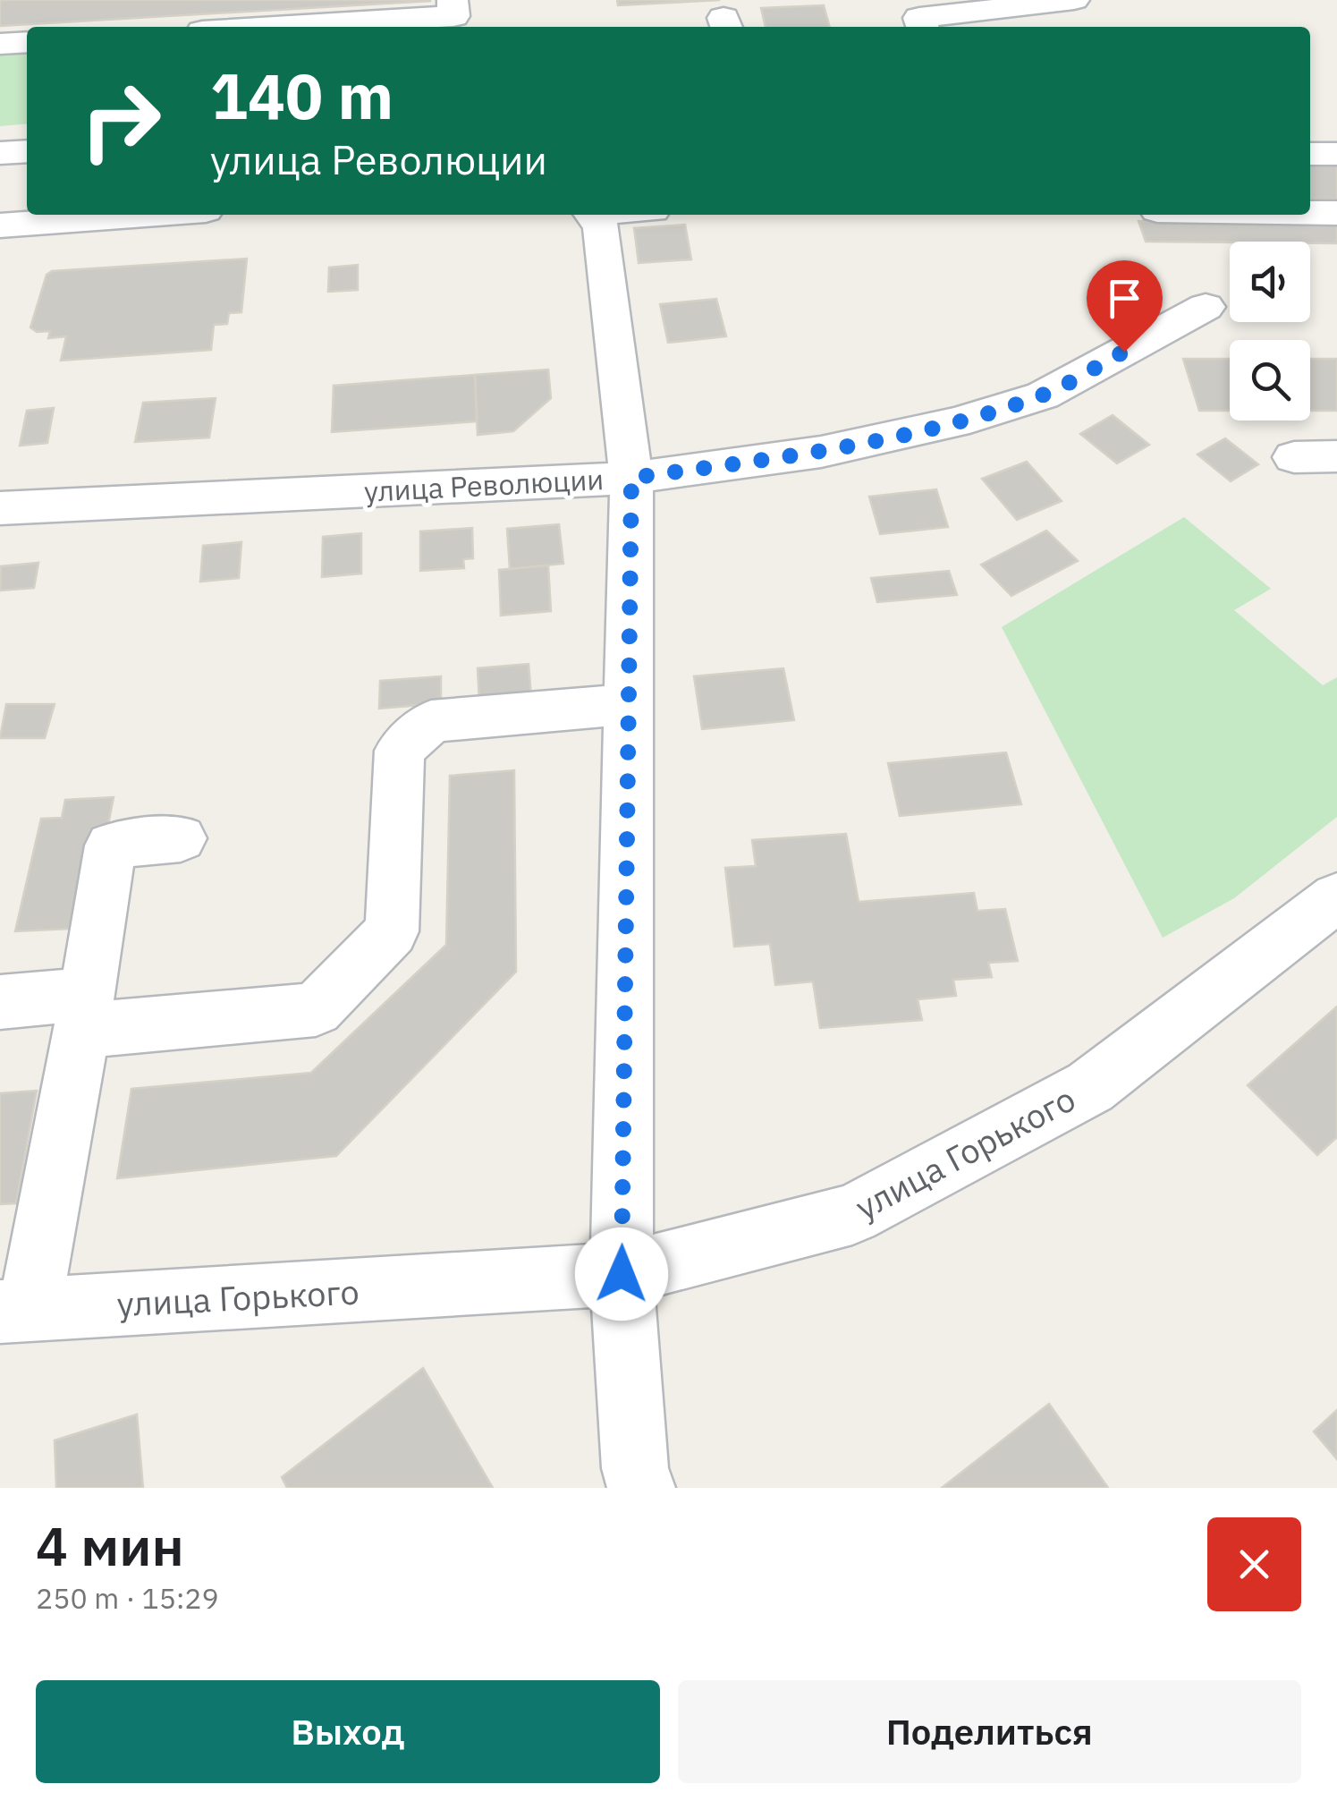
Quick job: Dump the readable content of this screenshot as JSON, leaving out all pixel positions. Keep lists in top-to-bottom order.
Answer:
{
  "streets": {
    "street": ["улица Революции", "улица Горького"]
  },
  "page": {
    "turn": ["140 m", "улица Революции"],
    "heading": ["4 мин", "250 m · 15:29"],
    "buttons": ["Выход", "Поделиться"]
  }
}
